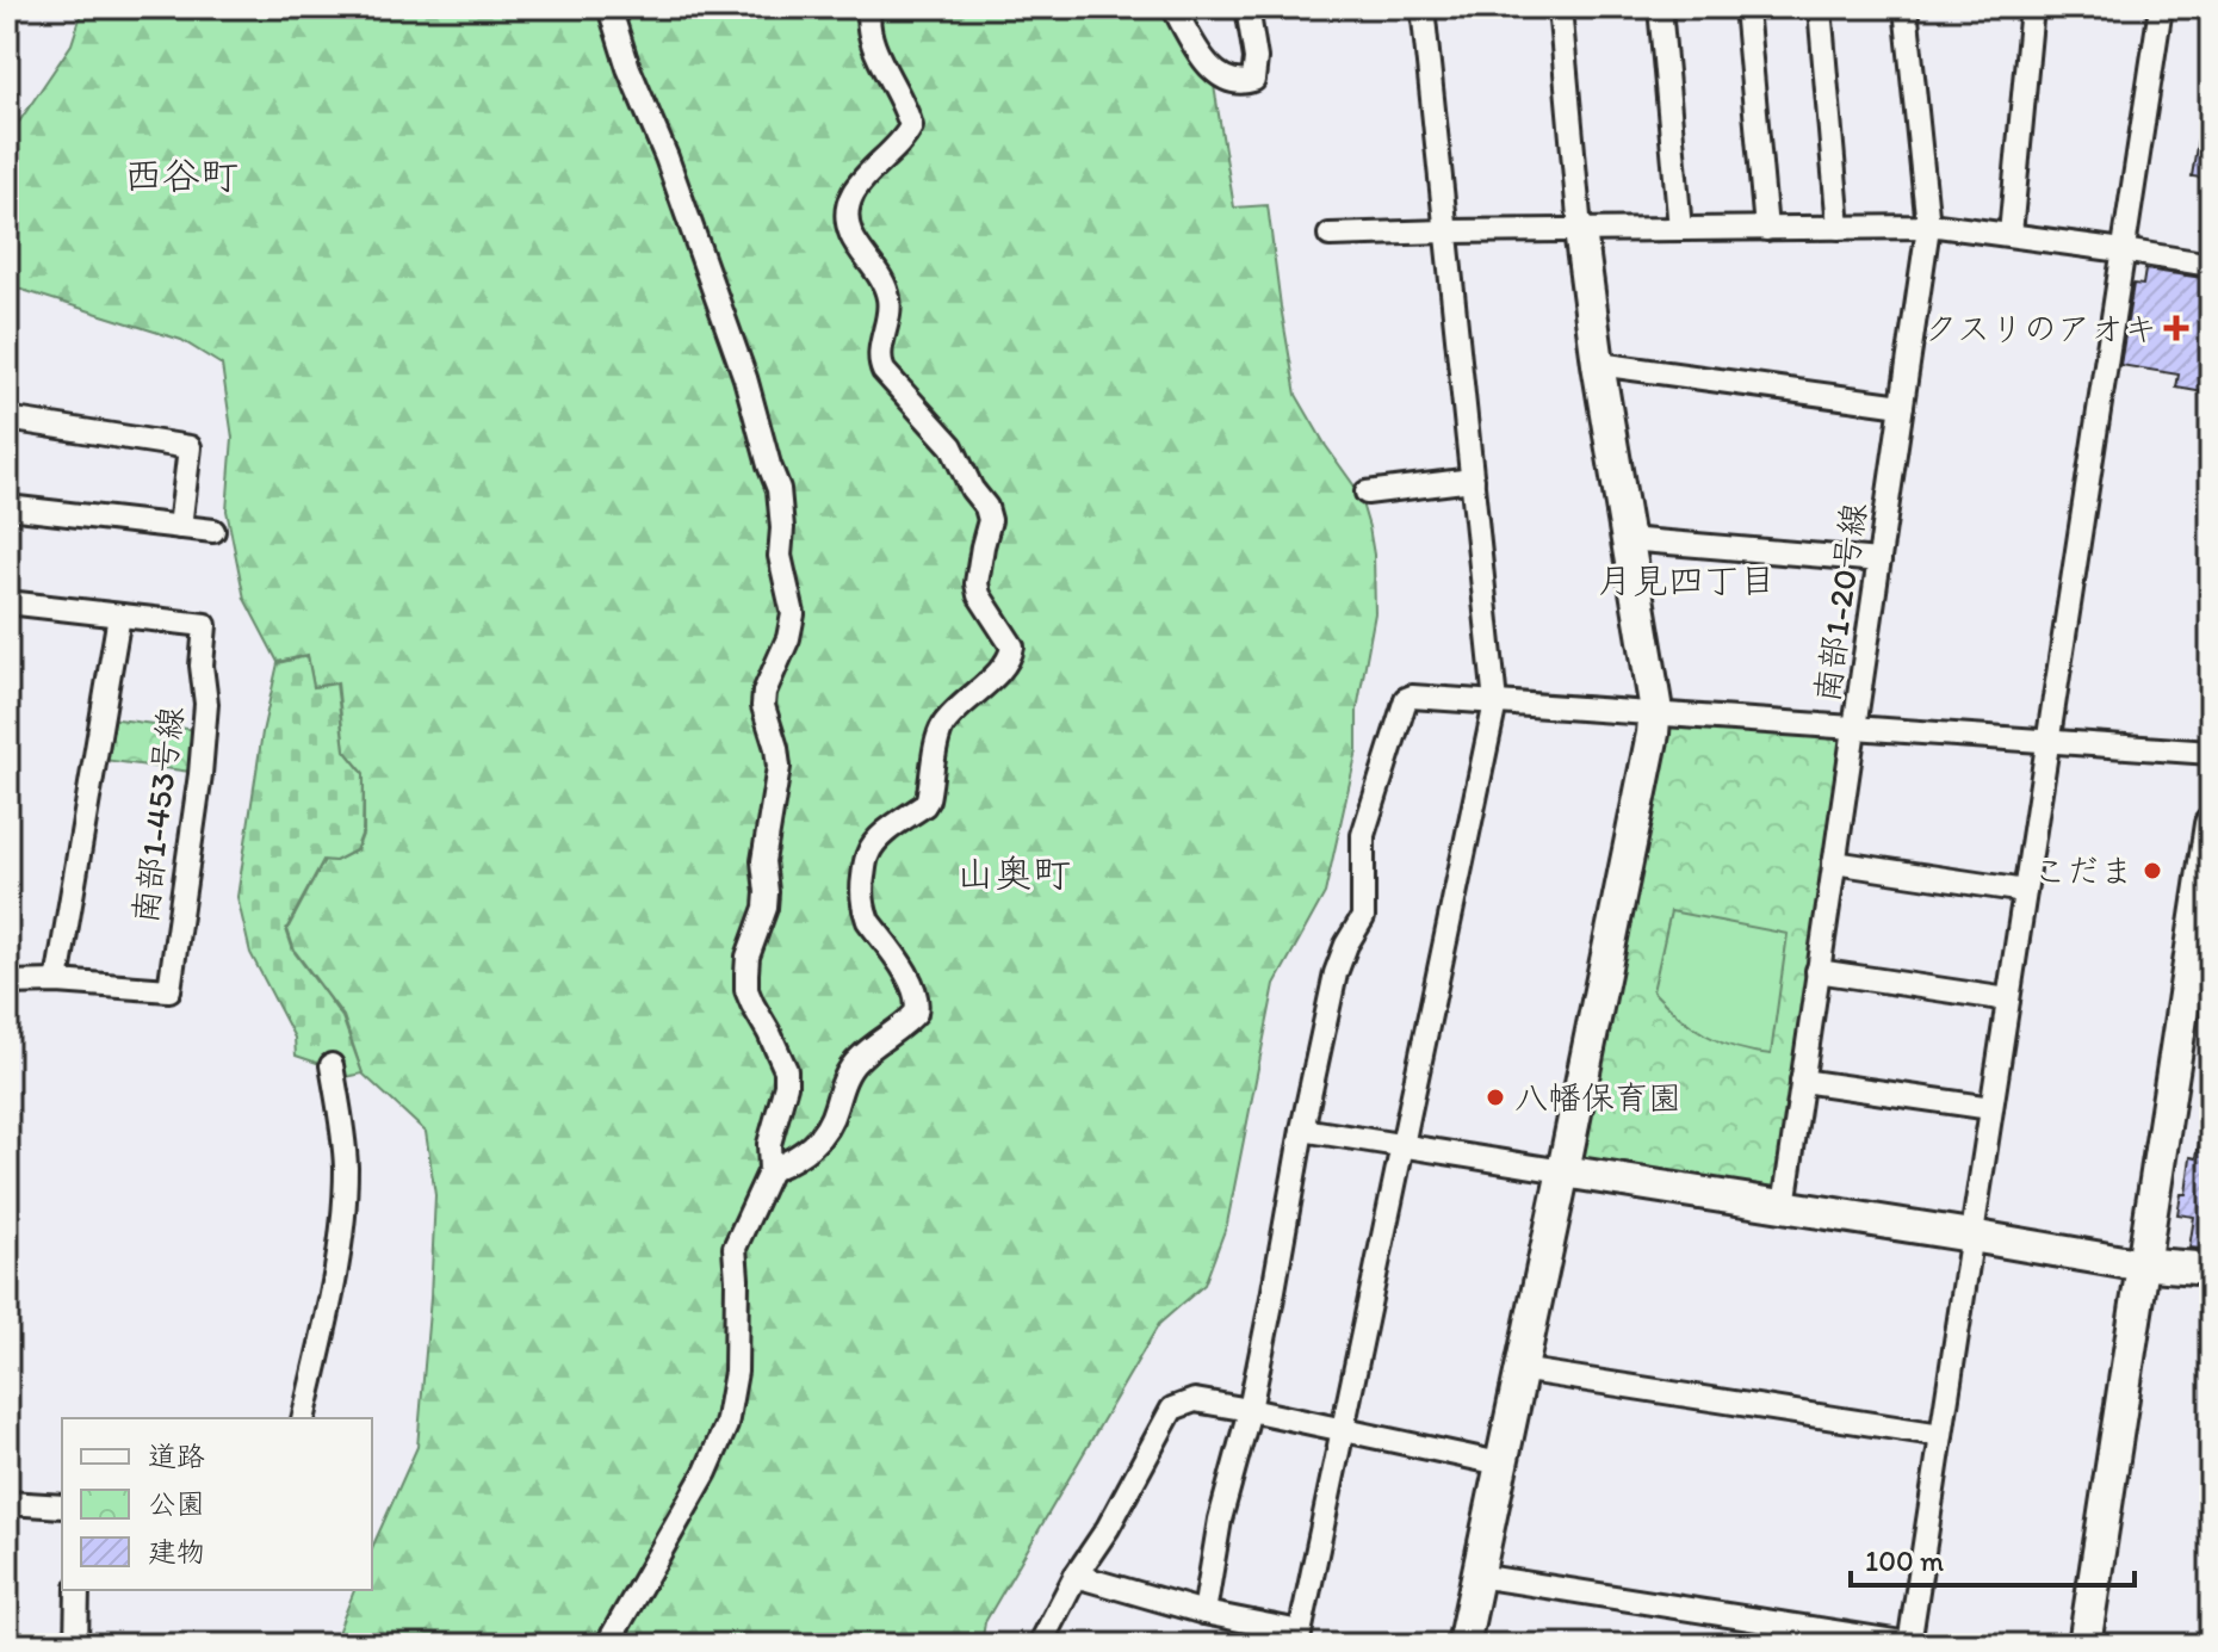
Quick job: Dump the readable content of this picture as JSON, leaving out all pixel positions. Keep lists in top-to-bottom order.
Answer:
{
  "streets": {
    "street": ["南部1-20号線", "南部1-453号線"]
  },
  "districts": ["西谷町", "月見四丁目", "山奥町"],
  "places": {
    "health": ["クスリのアオキ"],
    "other": ["こだま", "八幡保育園"]
  },
  "legend": ["道路", "公園", "建物"],
  "scale_bar": "100 m"
}
